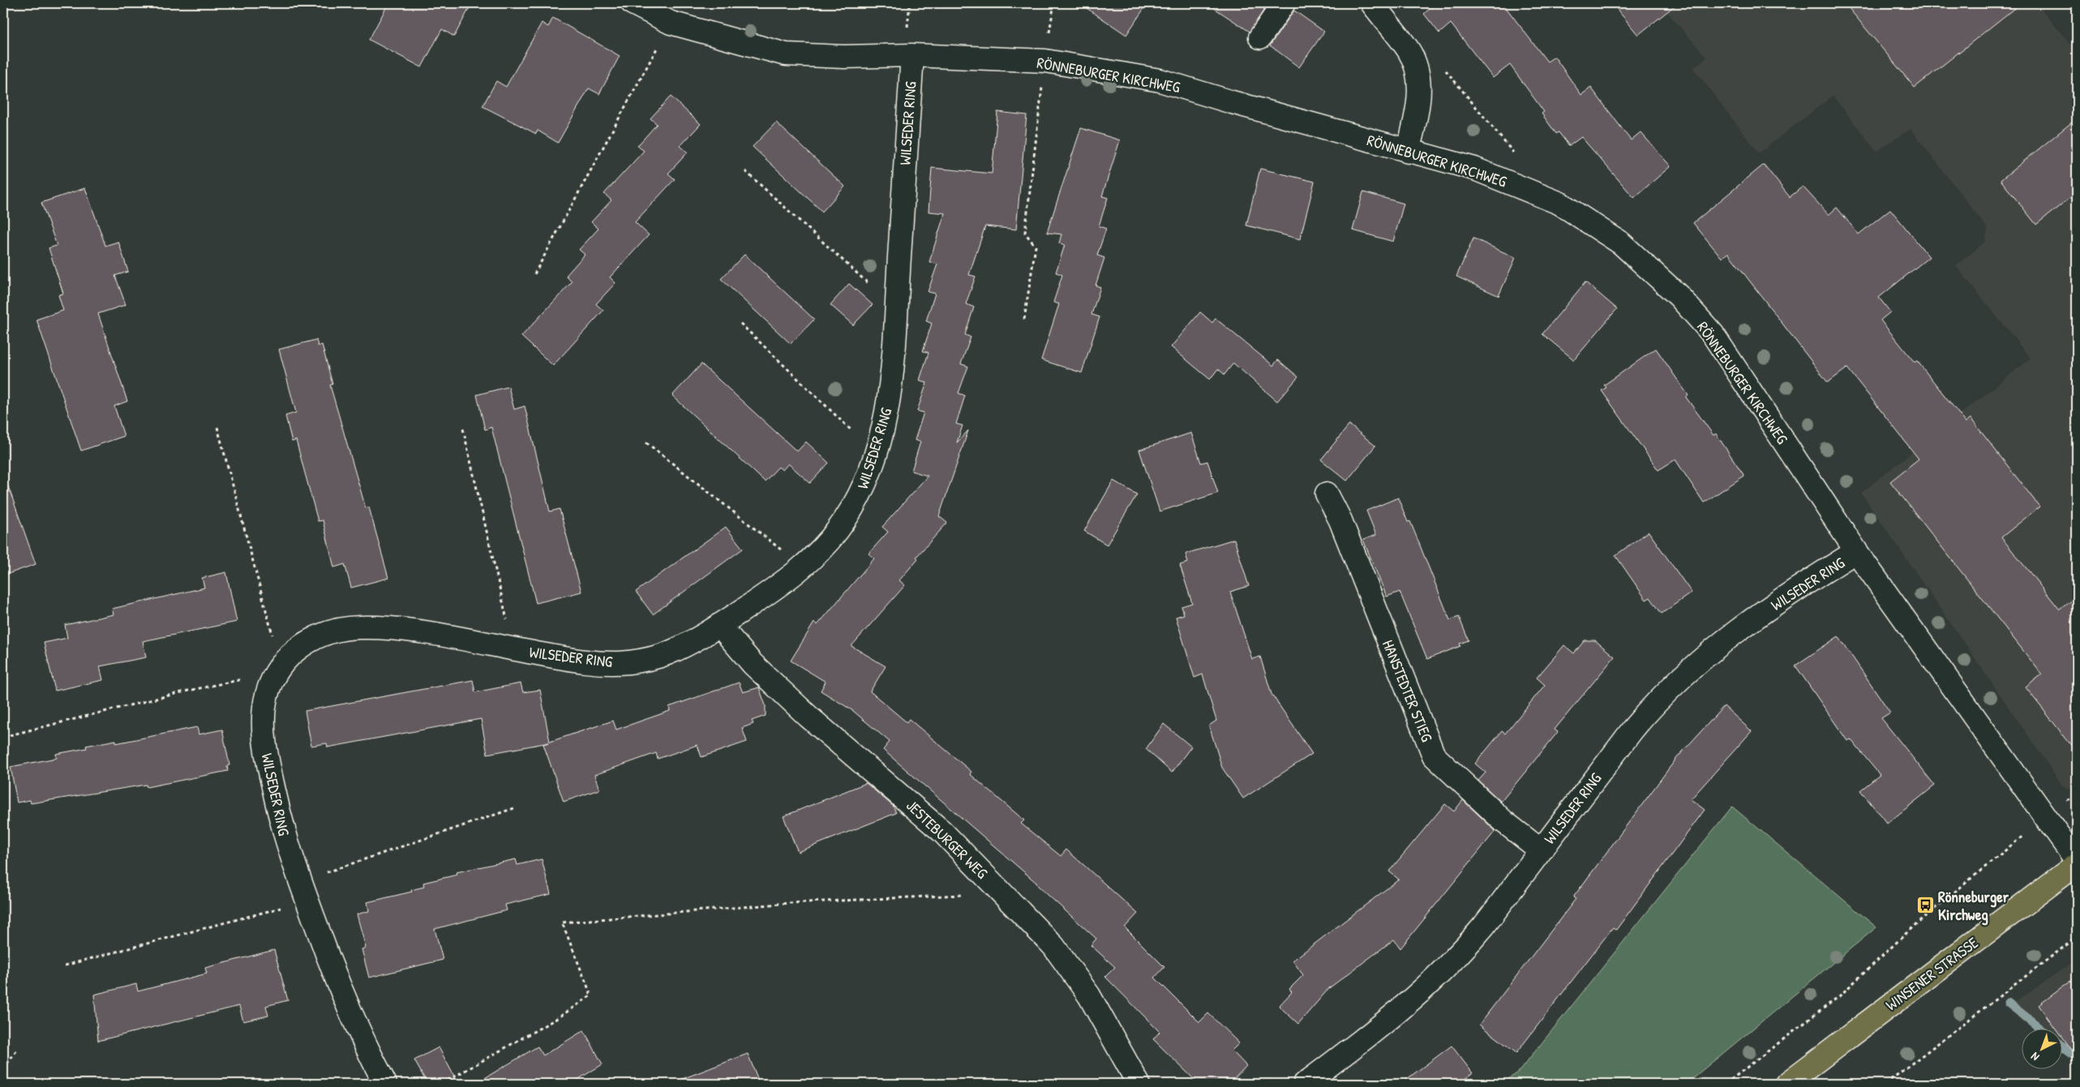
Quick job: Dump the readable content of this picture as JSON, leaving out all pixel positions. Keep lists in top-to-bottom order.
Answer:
{
  "streets": {
    "main road": ["WINSENER STRASSE"],
    "street": [
      "RÖNNEBURGER KIRCHWEG",
      "WILSEDER RING",
      "HANSTEDTER STIEG",
      "JESTEBURGER WEG"
    ]
  },
  "crossings": [
    ["RÖNNEBURGER KIRCHWEG", "WILSEDER RING"],
    ["WILSEDER RING", "HANSTEDTER STIEG"],
    ["WILSEDER RING", "JESTEBURGER WEG"]
  ],
  "places": {
    "bus stop": ["Rönneburger Kirchweg"]
  },
  "north": "bottom left"
}
